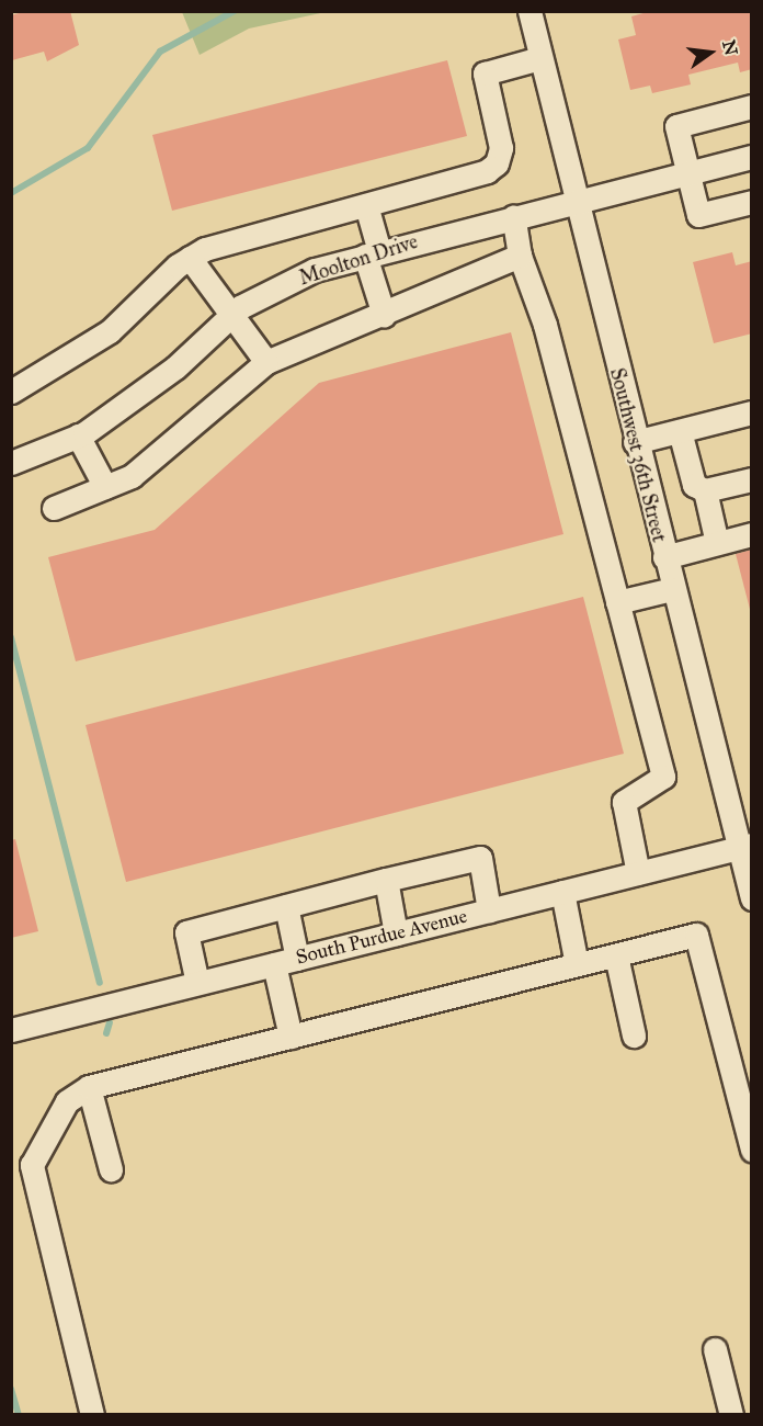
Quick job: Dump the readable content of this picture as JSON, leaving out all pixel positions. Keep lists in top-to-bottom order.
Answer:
{
  "streets": {
    "street": ["Moolton Drive", "Southwest 36th Street", "South Purdue Avenue"]
  },
  "crossings": [
    ["Moolton Drive", "Southwest 36th Street"],
    ["Southwest 36th Street", "South Purdue Avenue"]
  ],
  "north": "right"
}
